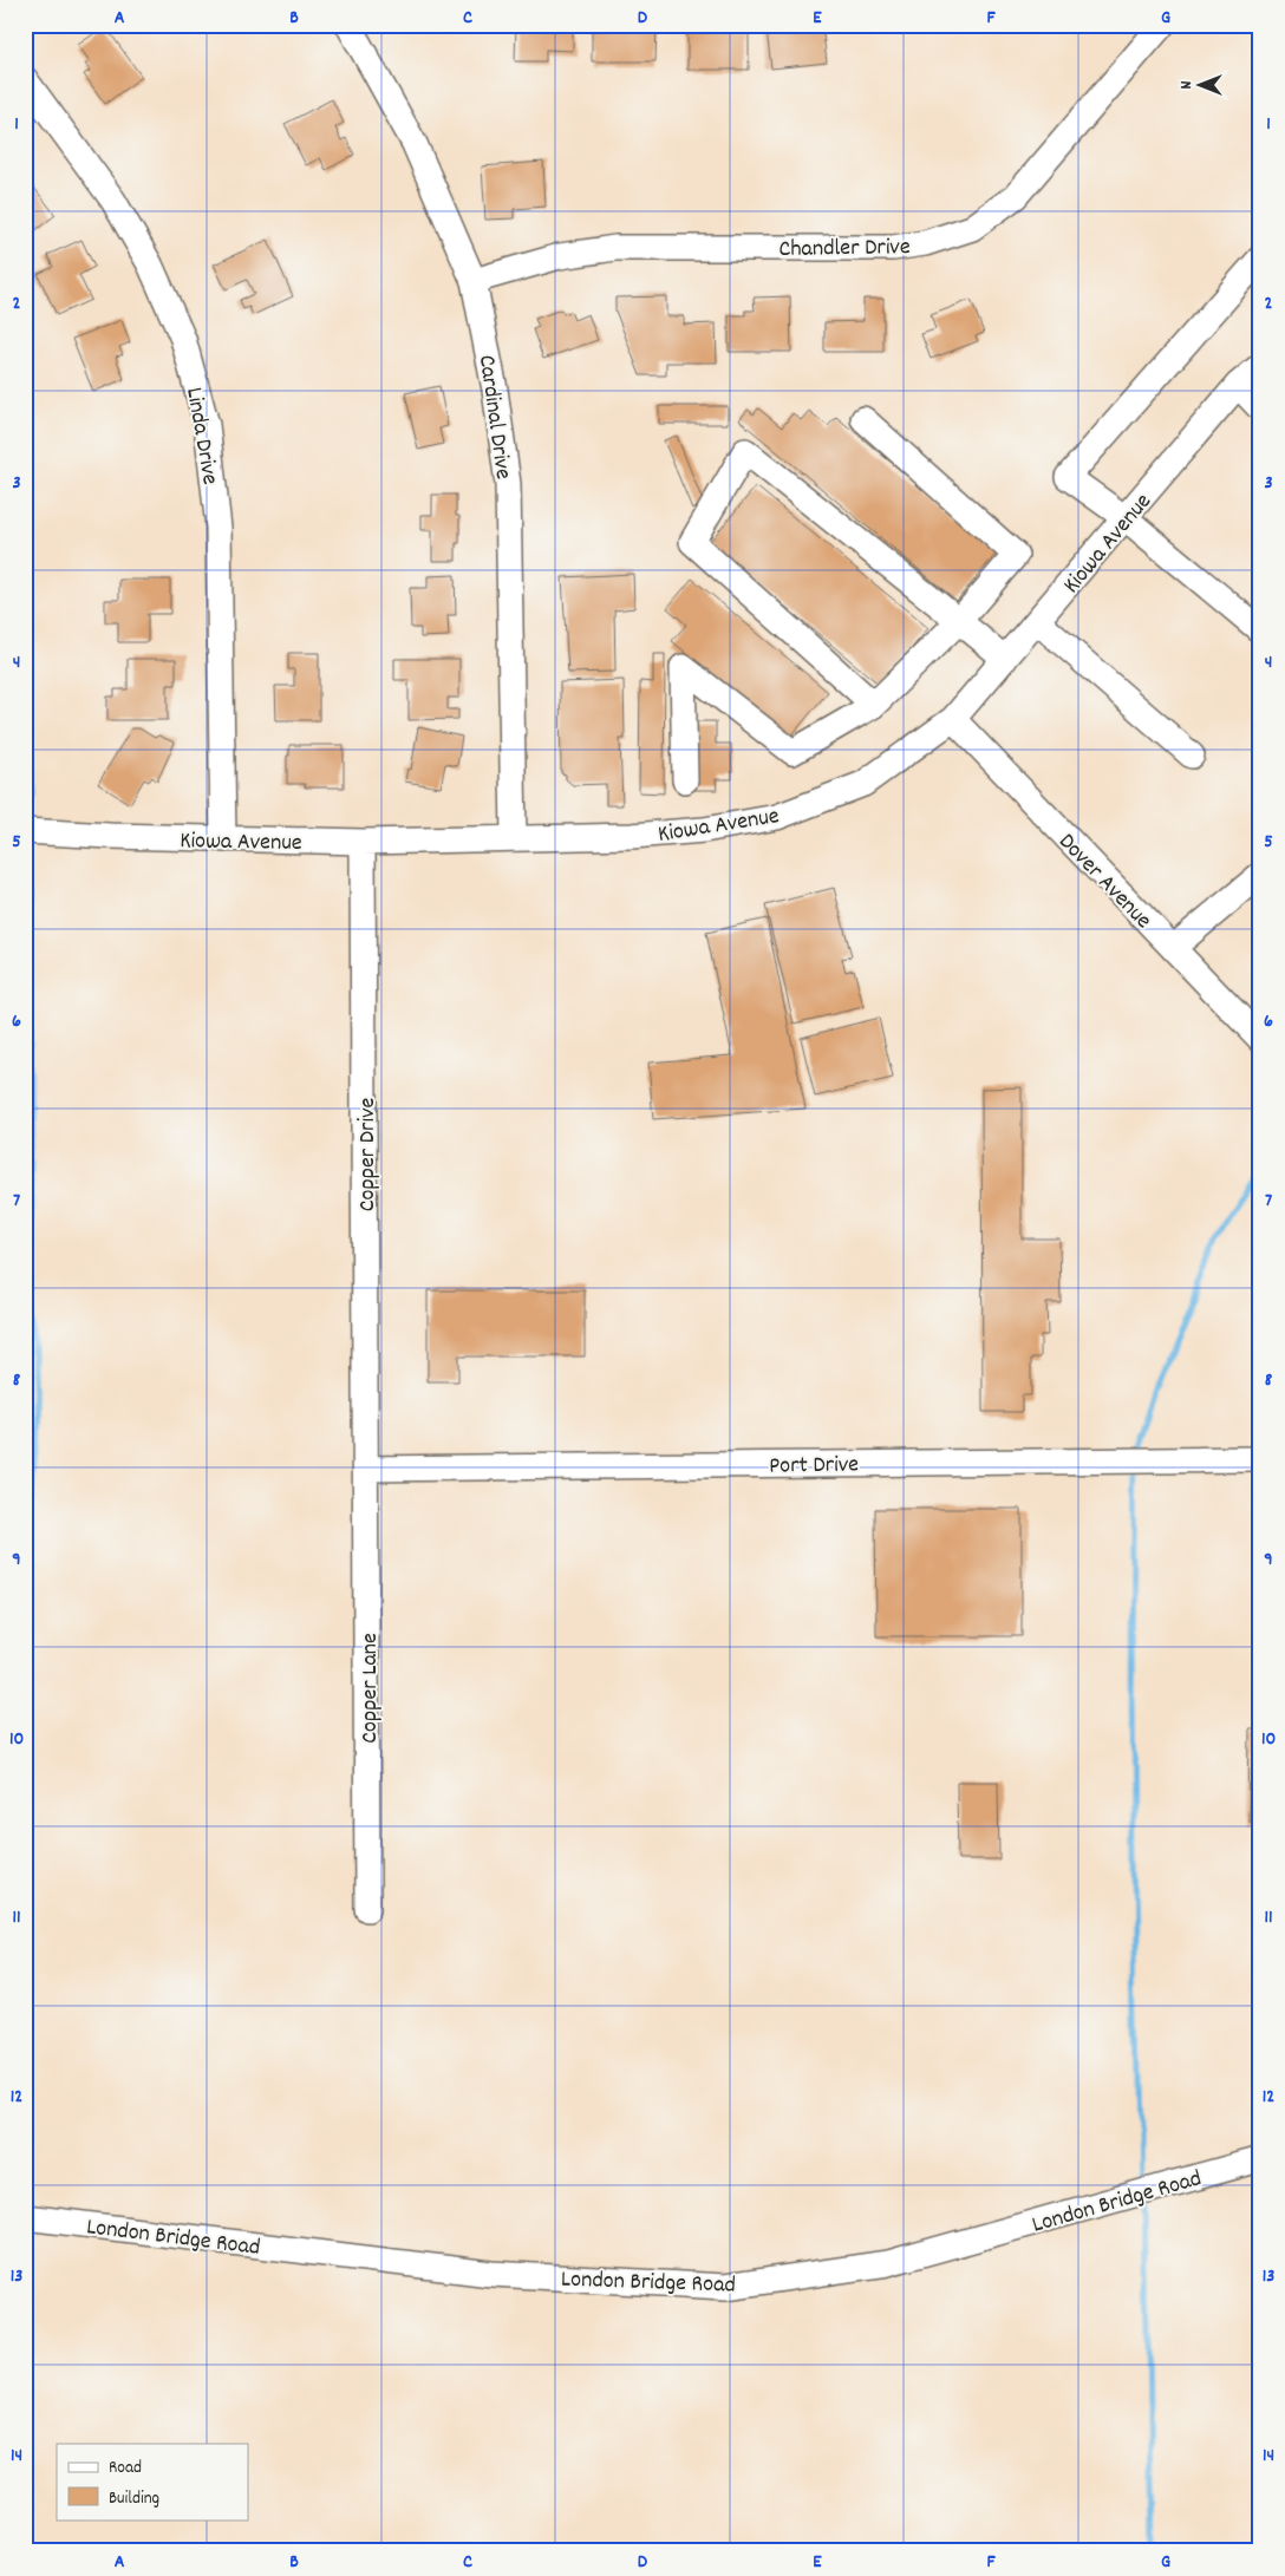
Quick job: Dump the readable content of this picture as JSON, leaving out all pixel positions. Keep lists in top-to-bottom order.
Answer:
{
  "streets": {
    "street": [
      "Chandler Drive",
      "Cardinal Drive",
      "Linda Drive",
      "Kiowa Avenue",
      "Dover Avenue",
      "Copper Drive",
      "Port Drive",
      "Copper Lane",
      "London Bridge Road"
    ]
  },
  "crossings": [
    ["Chandler Drive", "Cardinal Drive"],
    ["Cardinal Drive", "Kiowa Avenue"],
    ["Linda Drive", "Kiowa Avenue"],
    ["Kiowa Avenue", "Dover Avenue"],
    ["Kiowa Avenue", "Copper Drive"],
    ["Copper Drive", "Port Drive"],
    ["Copper Drive", "Copper Lane"],
    ["Port Drive", "Copper Lane"]
  ],
  "legend": ["Road", "Building"],
  "north": "left",
  "grid": {
    "columns": [
      "A",
      "B",
      "C",
      "D",
      "E",
      "F",
      "G"
    ],
    "rows": [
      "1",
      "2",
      "3",
      "4",
      "5",
      "6",
      "7",
      "8",
      "9",
      "10",
      "11",
      "12",
      "13",
      "14"
    ]
  }
}
